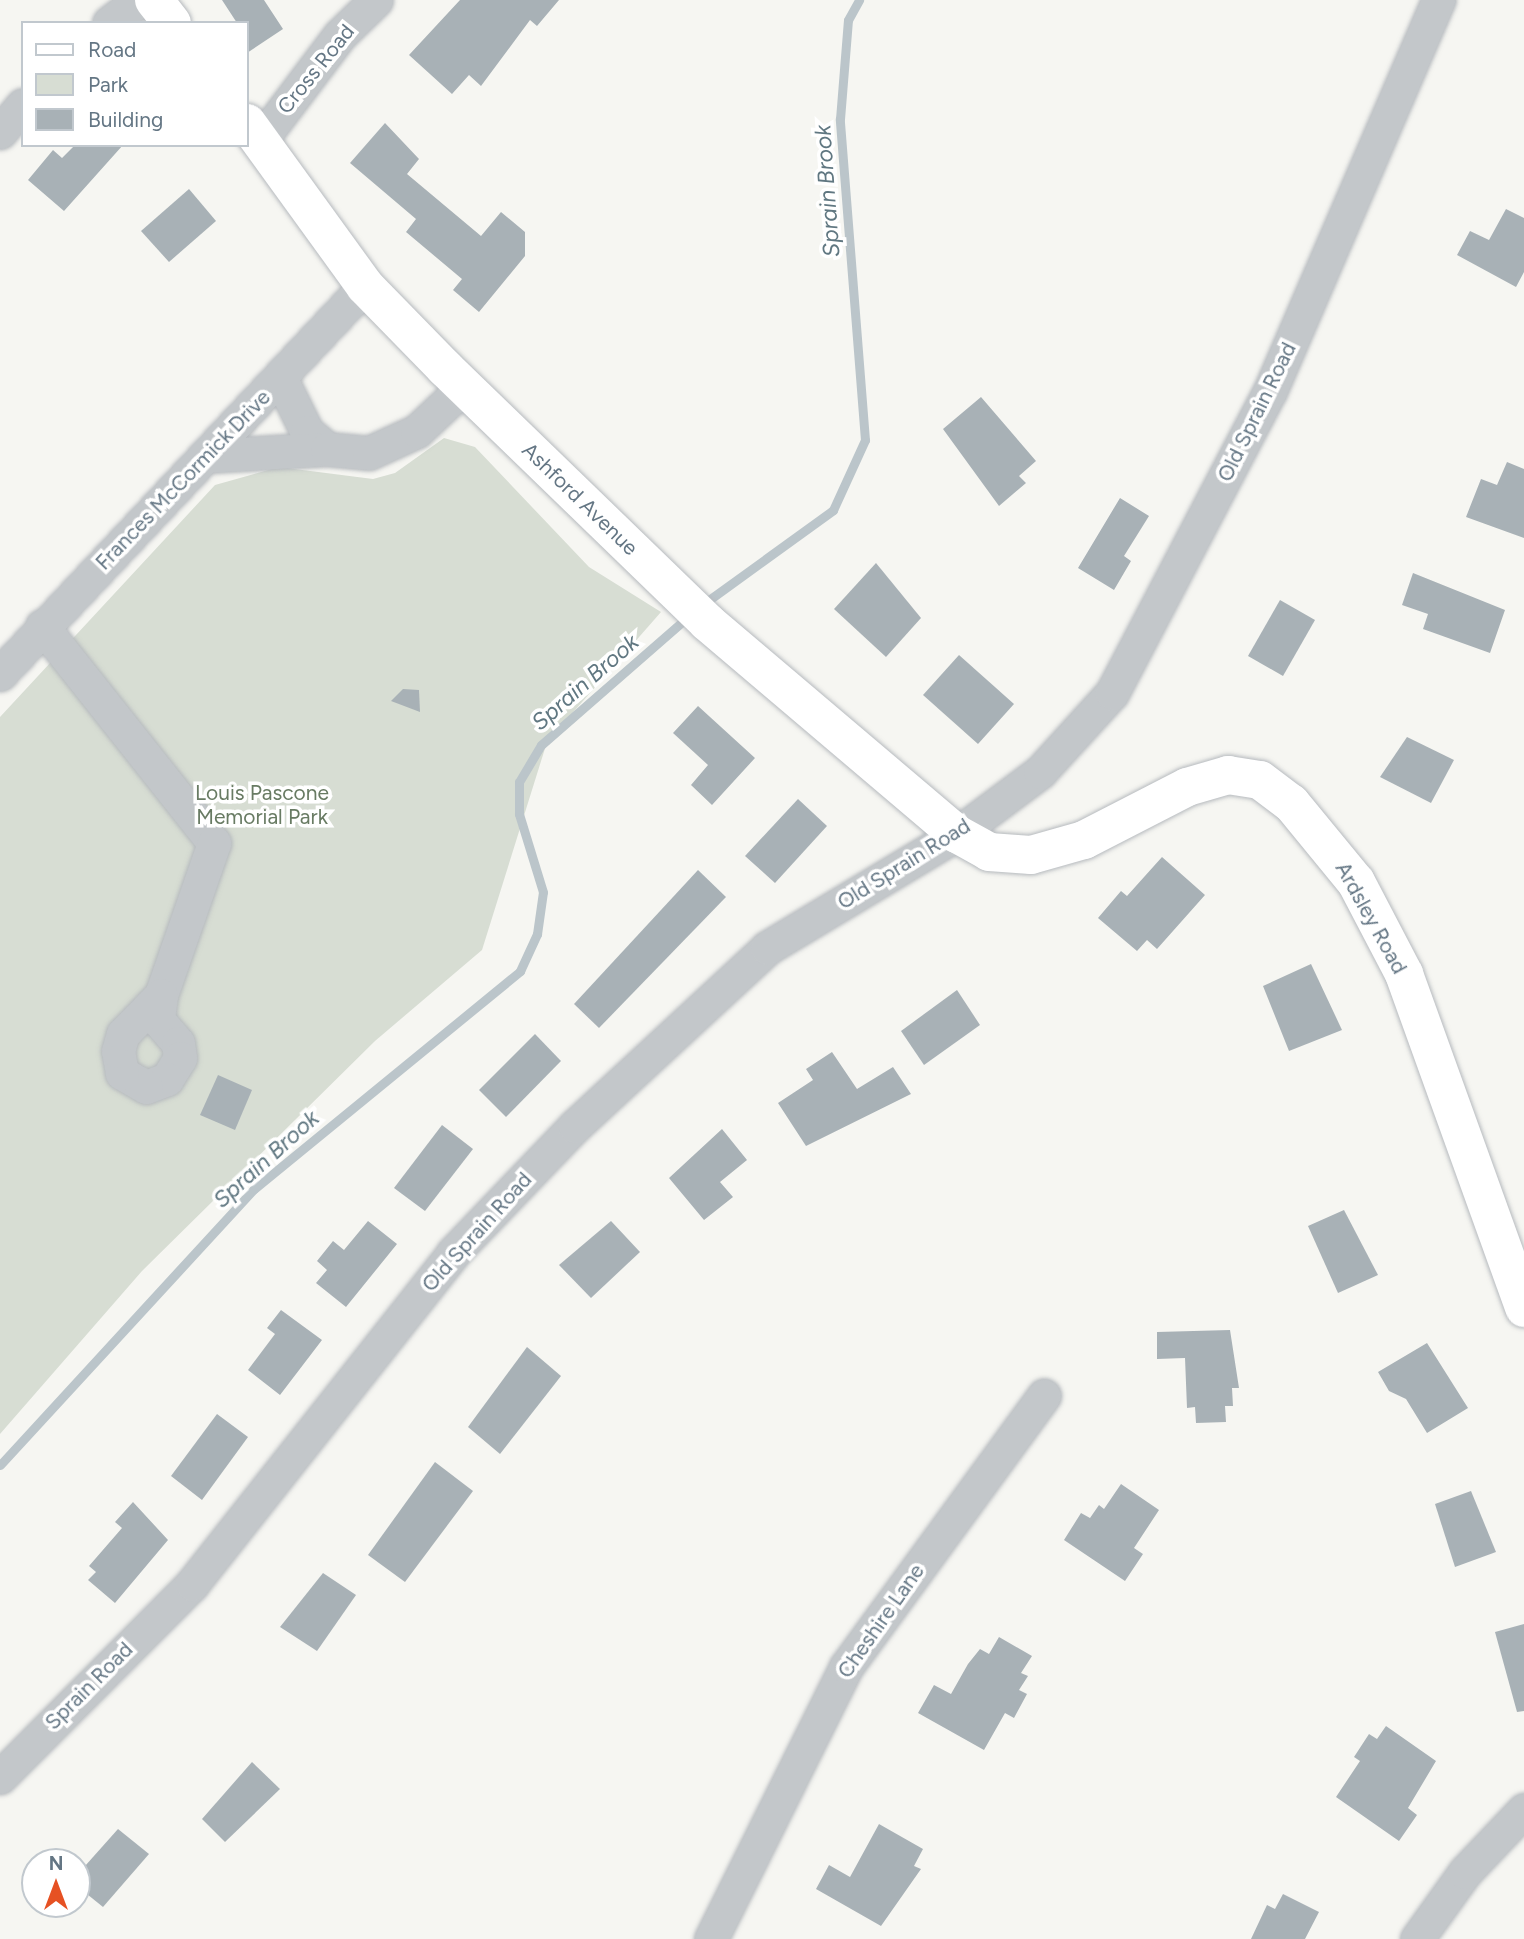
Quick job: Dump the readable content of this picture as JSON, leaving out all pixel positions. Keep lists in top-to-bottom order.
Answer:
{
  "streets": {
    "main road": ["Ashford Avenue", "Ardsley Road"],
    "street": [
      "Cross Road",
      "Old Sprain Road",
      "Frances McCormick Drive",
      "Cheshire Lane",
      "Sprain Road"
    ]
  },
  "crossings": [
    ["Cross Road", "Ashford Avenue"],
    ["Old Sprain Road", "Ashford Avenue"],
    ["Old Sprain Road", "Ardsley Road"],
    ["Old Sprain Road", "Sprain Road"],
    ["Frances McCormick Drive", "Ashford Avenue"],
    ["Ashford Avenue", "Ardsley Road"]
  ],
  "water": ["Sprain Brook"],
  "parks": ["Louis Pascone Memorial Park"],
  "legend": ["Road", "Park", "Building"],
  "north": "top"
}
